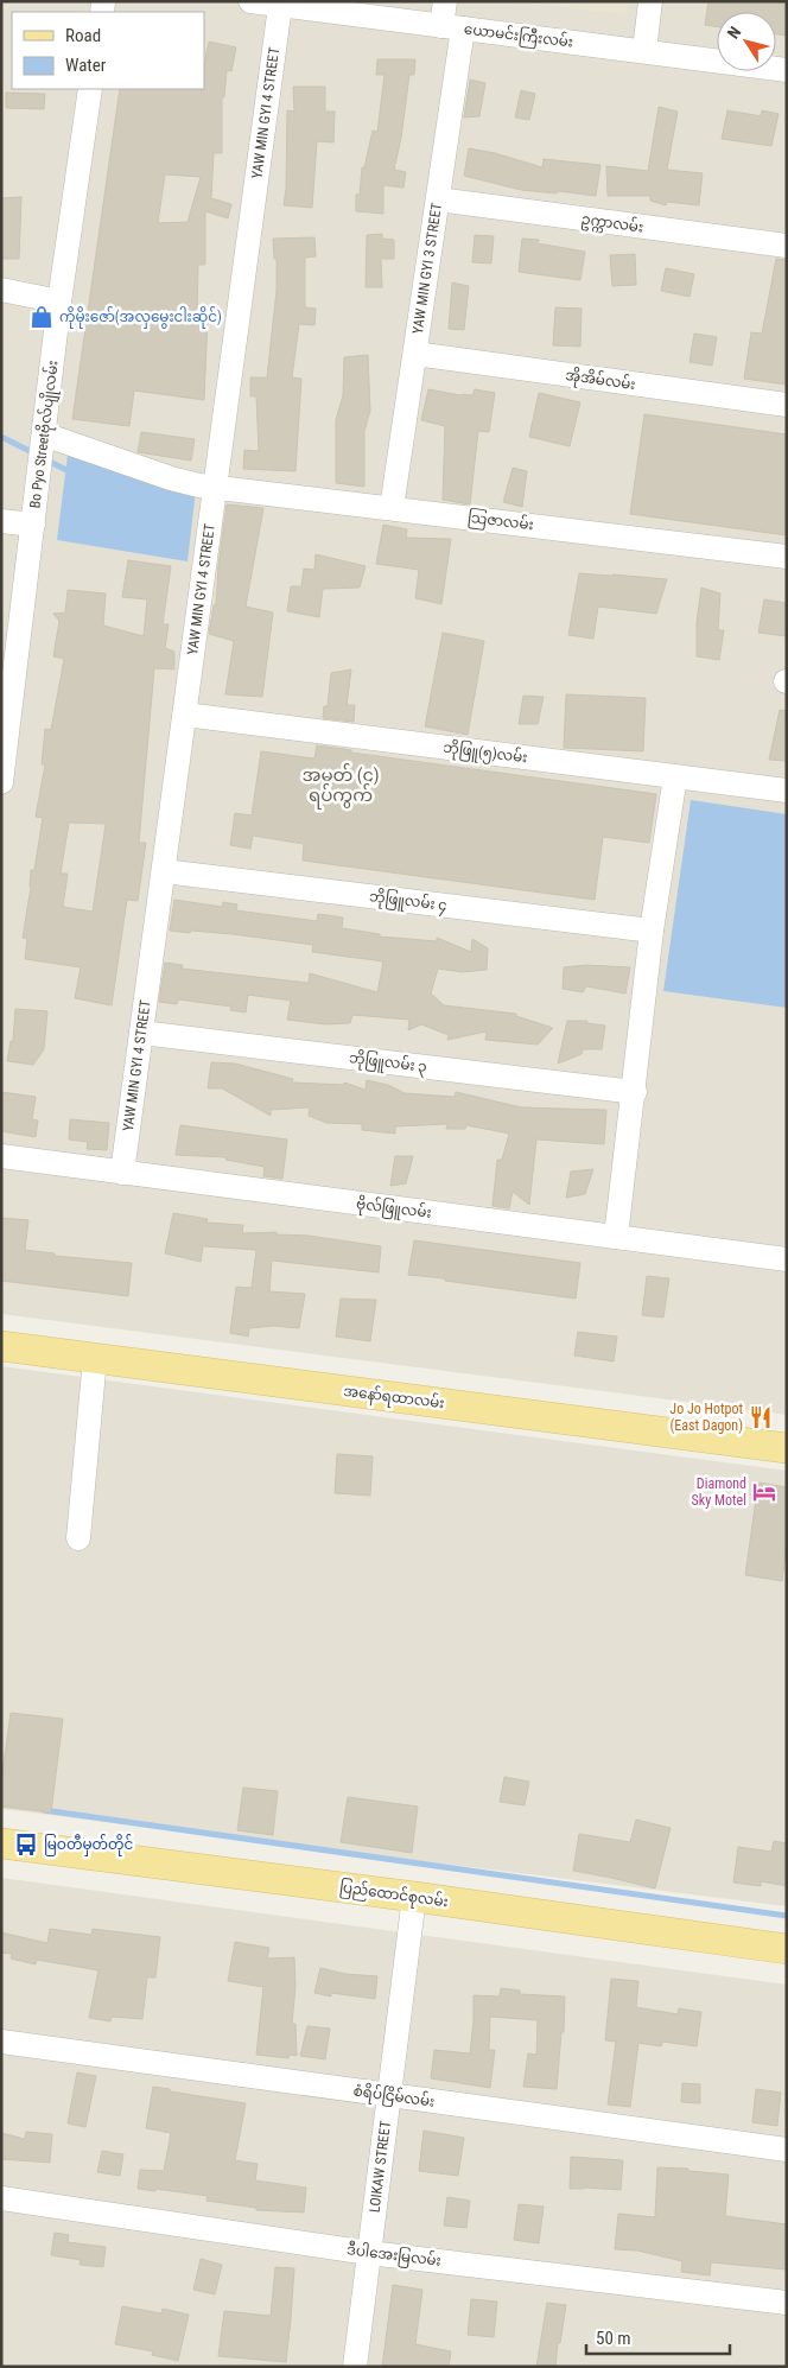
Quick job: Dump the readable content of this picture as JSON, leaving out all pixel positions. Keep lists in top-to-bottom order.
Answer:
{
  "streets": {
    "main road": ["အနော်ရထာလမ်း", "ပြည်ထောင်စုလမ်း"],
    "street": [
      "ယောမင်းကြီးလမ်း",
      "YAW MIN GYI 4 STREET",
      "ဥက္ကာလမ်း",
      "YAW MIN GYI 3 STREET",
      "အိုအိမ်လမ်း",
      "Bo Pyo Streetဗိုလ်ပျိုလမ်း",
      "သြဇာလမ်း",
      "ဘိုဖြူ(၅)လမ်း",
      "ဘိုဖြူလမ်း ၄",
      "ဘိုဖြူလမ်း ၃",
      "ဗိုလ်ဖြူလမ်း",
      "စံရိပ်ငြိမ်လမ်း",
      "LOIKAW STREET",
      "ဒီပါအေးမြလမ်း"
    ]
  },
  "crossings": [
    ["ယောမင်းကြီးလမ်း", "YAW MIN GYI 4 STREET"],
    ["ယောမင်းကြီးလမ်း", "YAW MIN GYI 3 STREET"],
    ["YAW MIN GYI 4 STREET", "သြဇာလမ်း"],
    ["YAW MIN GYI 4 STREET", "ဘိုဖြူ(၅)လမ်း"],
    ["YAW MIN GYI 4 STREET", "ဘိုဖြူလမ်း ၄"],
    ["YAW MIN GYI 4 STREET", "ဘိုဖြူလမ်း ၃"],
    ["YAW MIN GYI 4 STREET", "ဗိုလ်ဖြူလမ်း"],
    ["ဥက္ကာလမ်း", "YAW MIN GYI 3 STREET"],
    ["YAW MIN GYI 3 STREET", "အိုအိမ်လမ်း"],
    ["YAW MIN GYI 3 STREET", "သြဇာလမ်း"],
    ["Bo Pyo Streetဗိုလ်ပျိုလမ်း", "သြဇာလမ်း"],
    ["ပြည်ထောင်စုလမ်း", "LOIKAW STREET"],
    ["စံရိပ်ငြိမ်လမ်း", "LOIKAW STREET"],
    ["LOIKAW STREET", "ဒီပါအေးမြလမ်း"]
  ],
  "districts": ["အမှတ် (၄) ရပ်ကွက်"],
  "places": {
    "shop": ["ကိုမိုးဇော်(အလှမွေးငါးဆိုင်)"],
    "restaurant": ["Jo Jo Hotpot (East Dagon)"],
    "hotel": ["Diamond Sky Motel"],
    "bus stop": ["မြဝတီမှတ်တိုင်"]
  },
  "legend": ["Road", "Water"],
  "scale_bar": "50 m",
  "north": "top left"
}
